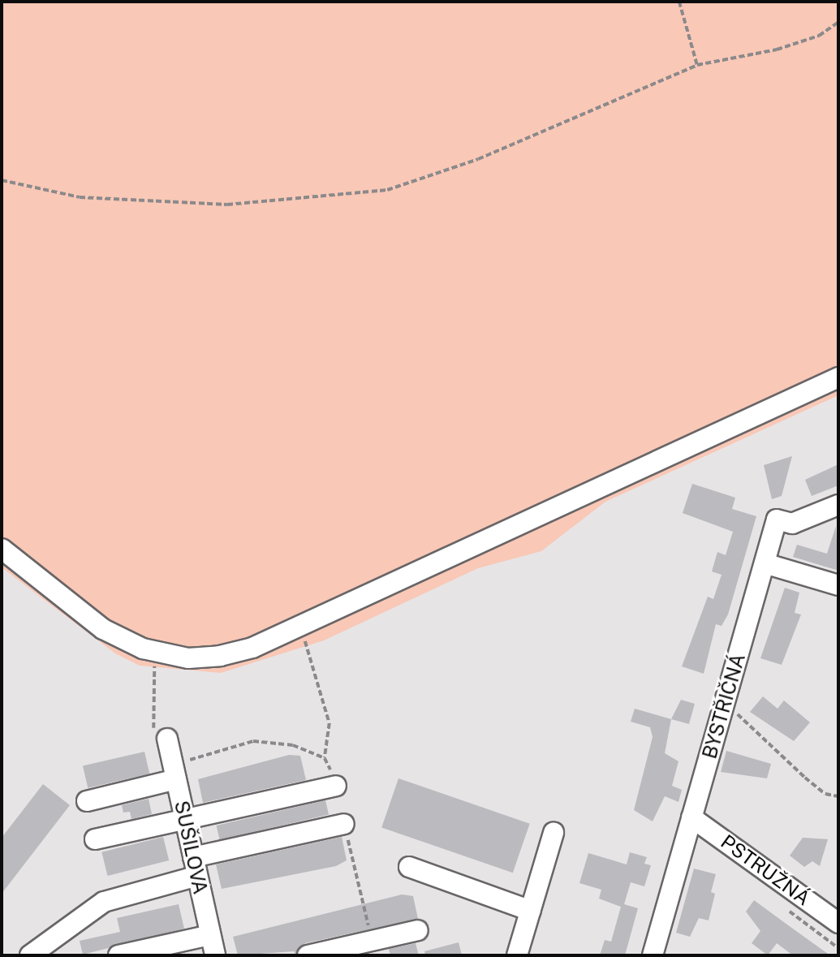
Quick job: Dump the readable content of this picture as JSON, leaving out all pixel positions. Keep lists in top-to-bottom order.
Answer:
{
  "streets": {
    "street": ["BYSTŘIČNÁ", "SUŠILOVA", "PSTRUŽNÁ"]
  },
  "crossings": [
    ["BYSTŘIČNÁ", "PSTRUŽNÁ"]
  ]
}
